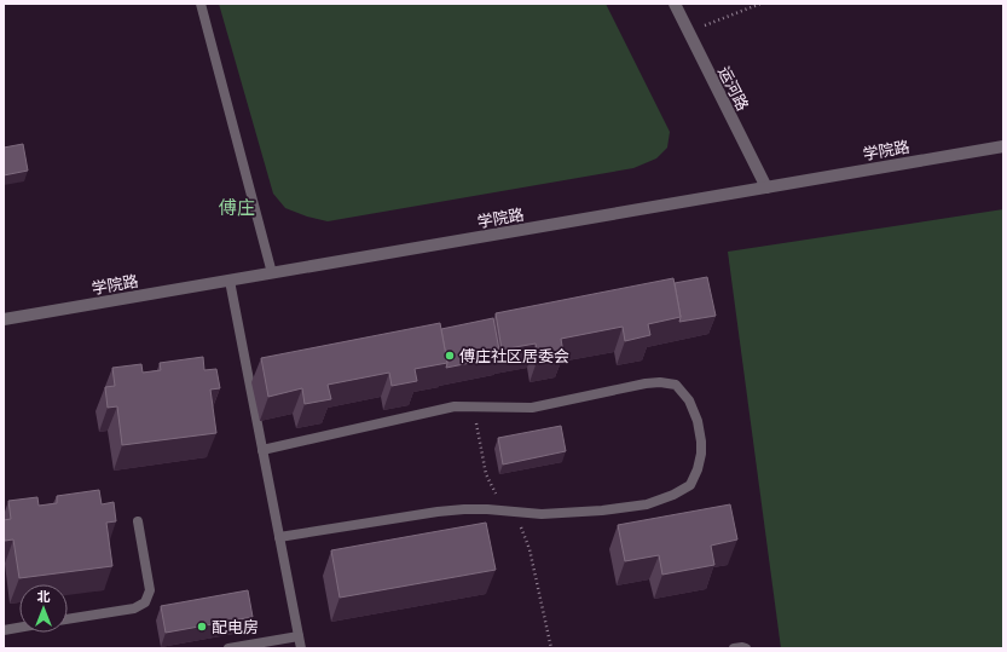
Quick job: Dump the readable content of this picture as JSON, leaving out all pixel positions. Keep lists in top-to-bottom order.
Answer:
{
  "streets": {
    "street": ["运河路", "学院路"]
  },
  "crossings": [
    ["运河路", "学院路"]
  ],
  "districts": ["傅庄"],
  "places": ["傅庄社区居委会", "配电房"],
  "north": "top"
}
